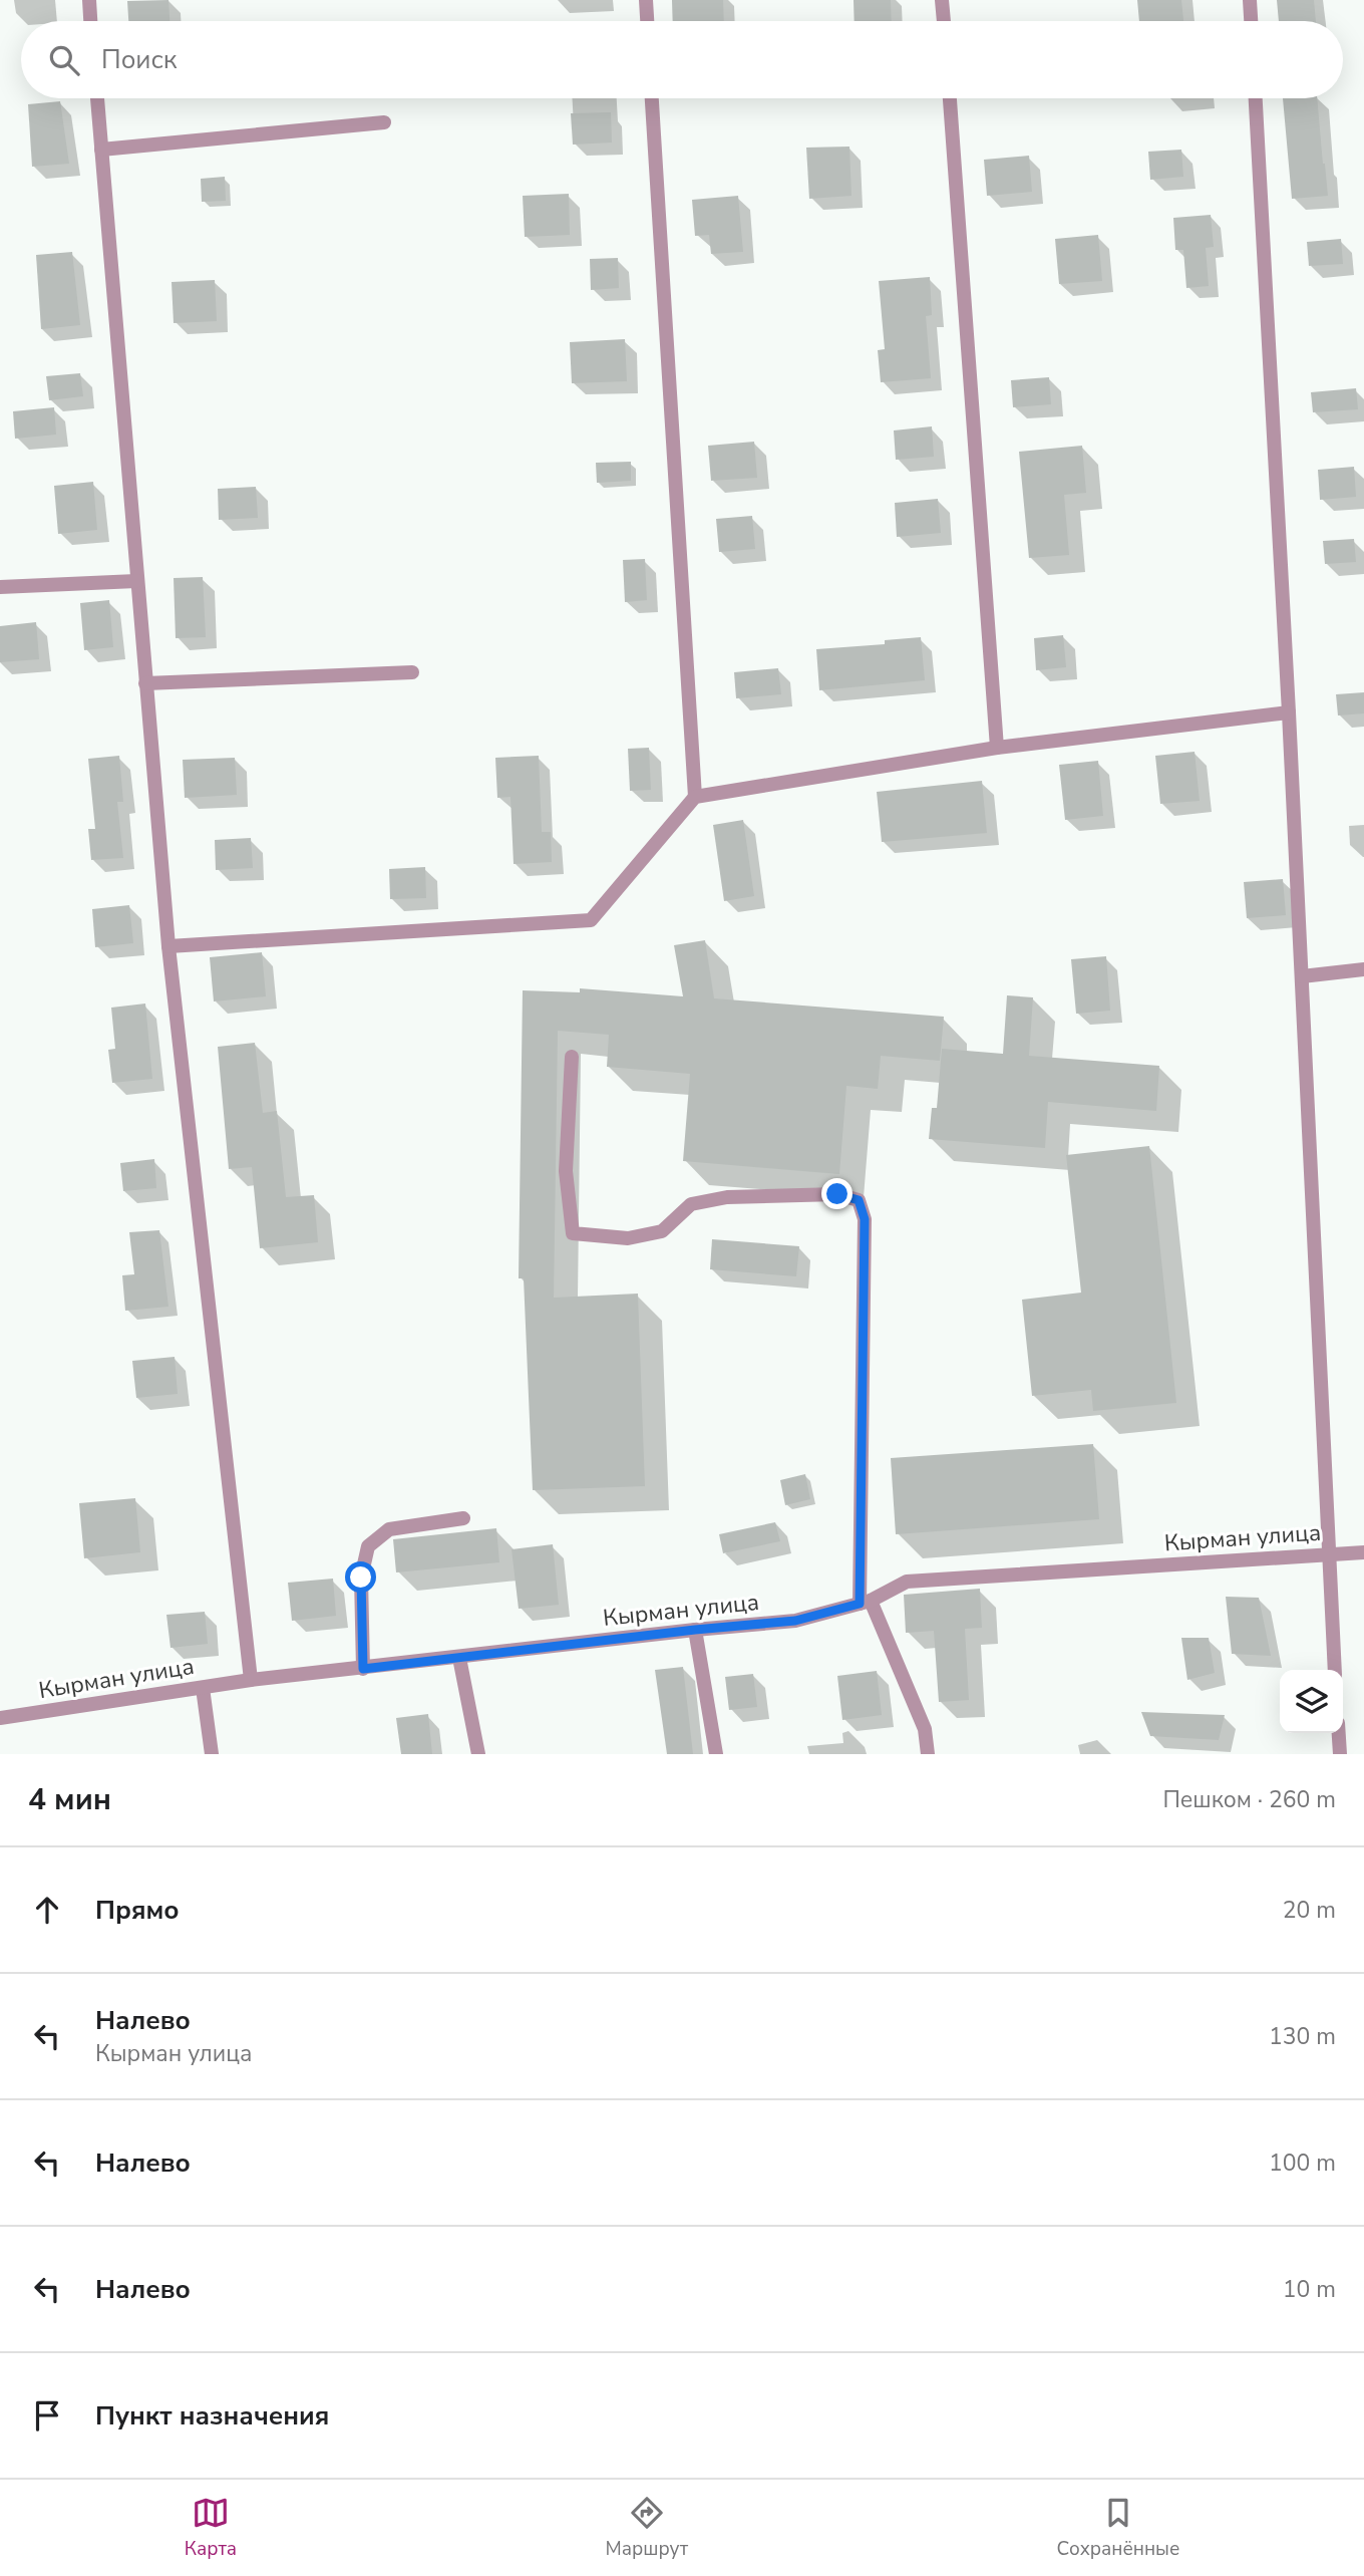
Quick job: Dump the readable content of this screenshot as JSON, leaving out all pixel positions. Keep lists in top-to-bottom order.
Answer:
{
  "streets": {
    "street": ["Кырман улица"]
  },
  "page": {
    "search": "Поиск",
    "heading": ["4 мин", "Пешком · 260 m"],
    "list": [
      ["Прямо", "20 m"],
      ["Налево", "Кырман улица", "130 m"],
      ["Налево", "100 m"],
      ["Налево", "10 m"],
      "Пункт назначения"
    ],
    "nav": ["Карта", "Маршрут", "Сохранённые"]
  }
}
